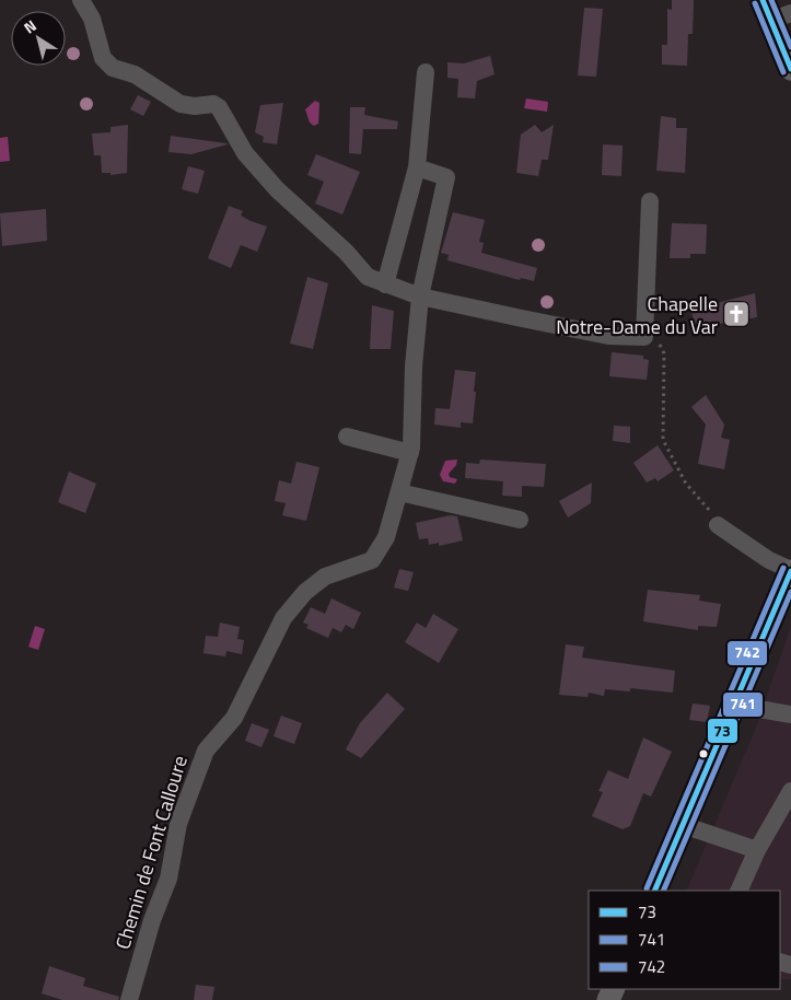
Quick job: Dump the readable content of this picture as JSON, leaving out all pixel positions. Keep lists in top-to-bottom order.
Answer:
{
  "streets": {
    "street": ["Chemin de Font Calloure"]
  },
  "places": {
    "church": ["Chapelle Notre-Dame du Var"]
  },
  "lines": ["transit line 73", "transit line 742", "transit line 741"],
  "legend": ["73", "741", "742"],
  "north": "top left"
}
